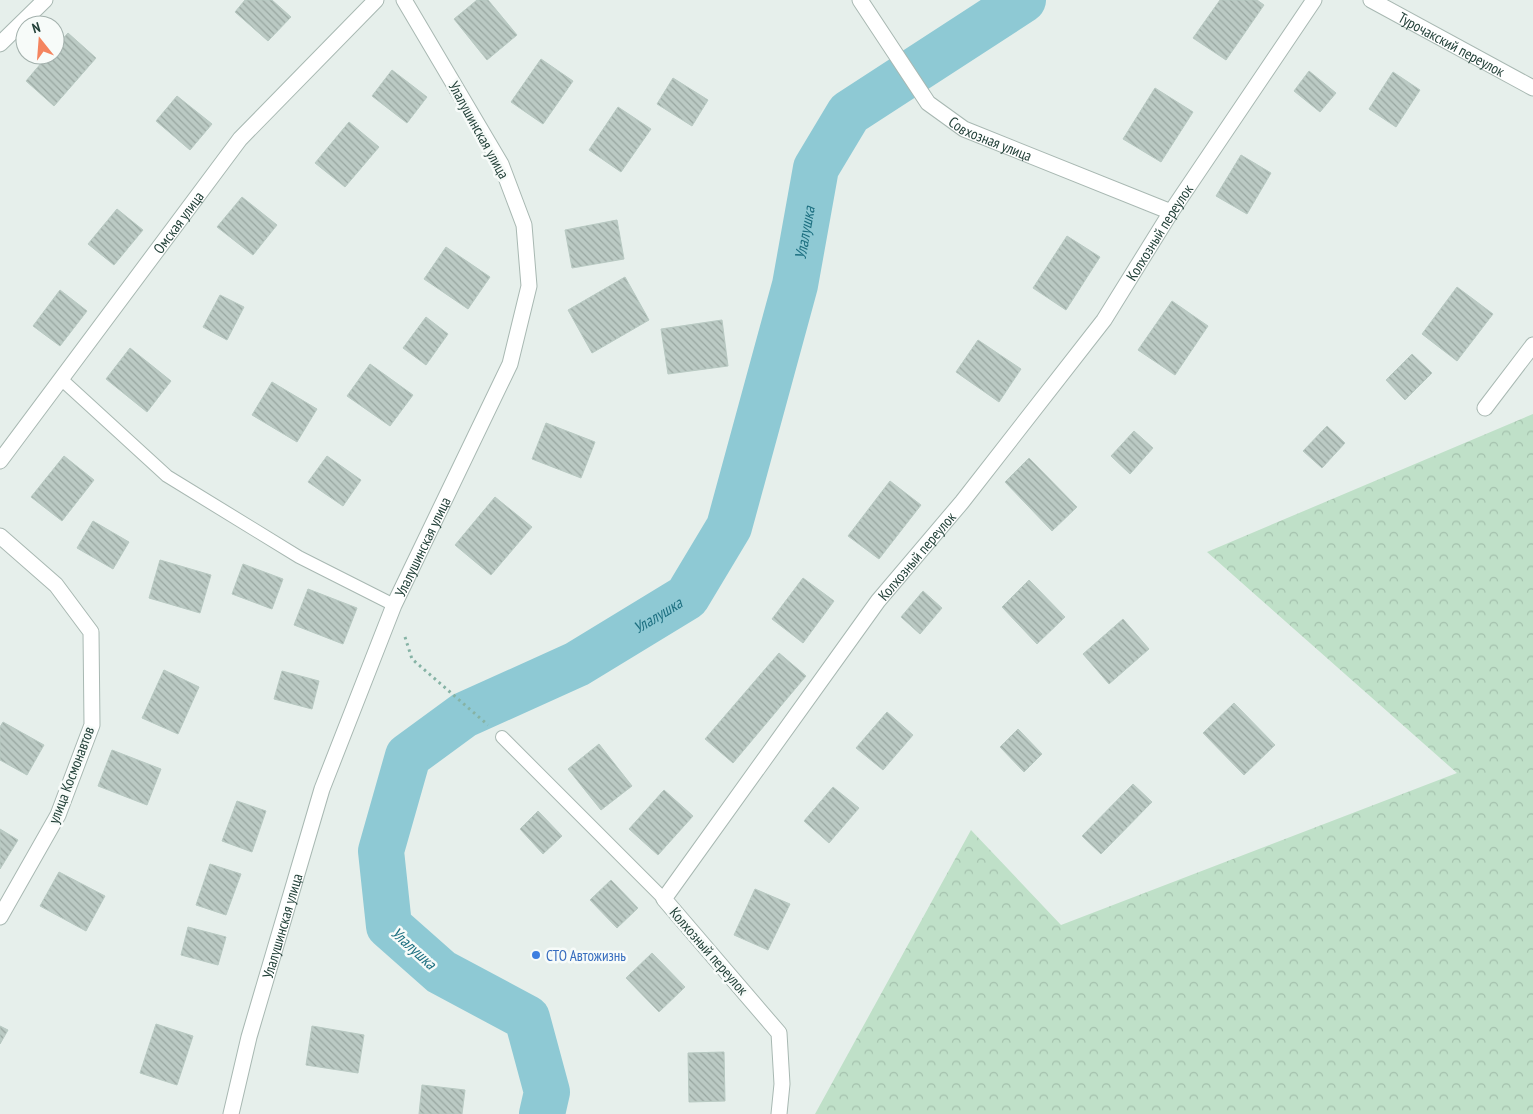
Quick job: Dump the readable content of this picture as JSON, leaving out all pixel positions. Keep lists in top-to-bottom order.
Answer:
{
  "streets": {
    "street": [
      "Турочакский переулок",
      "Улалушинская улица",
      "Совхозная улица",
      "Омская улица",
      "Колхозный переулок",
      "улица Космонавтов"
    ]
  },
  "crossings": [
    ["Совхозная улица", "Колхозный переулок"]
  ],
  "water": ["Улалушка"],
  "places": ["СТО Автожизнь"],
  "north": "top"
}
